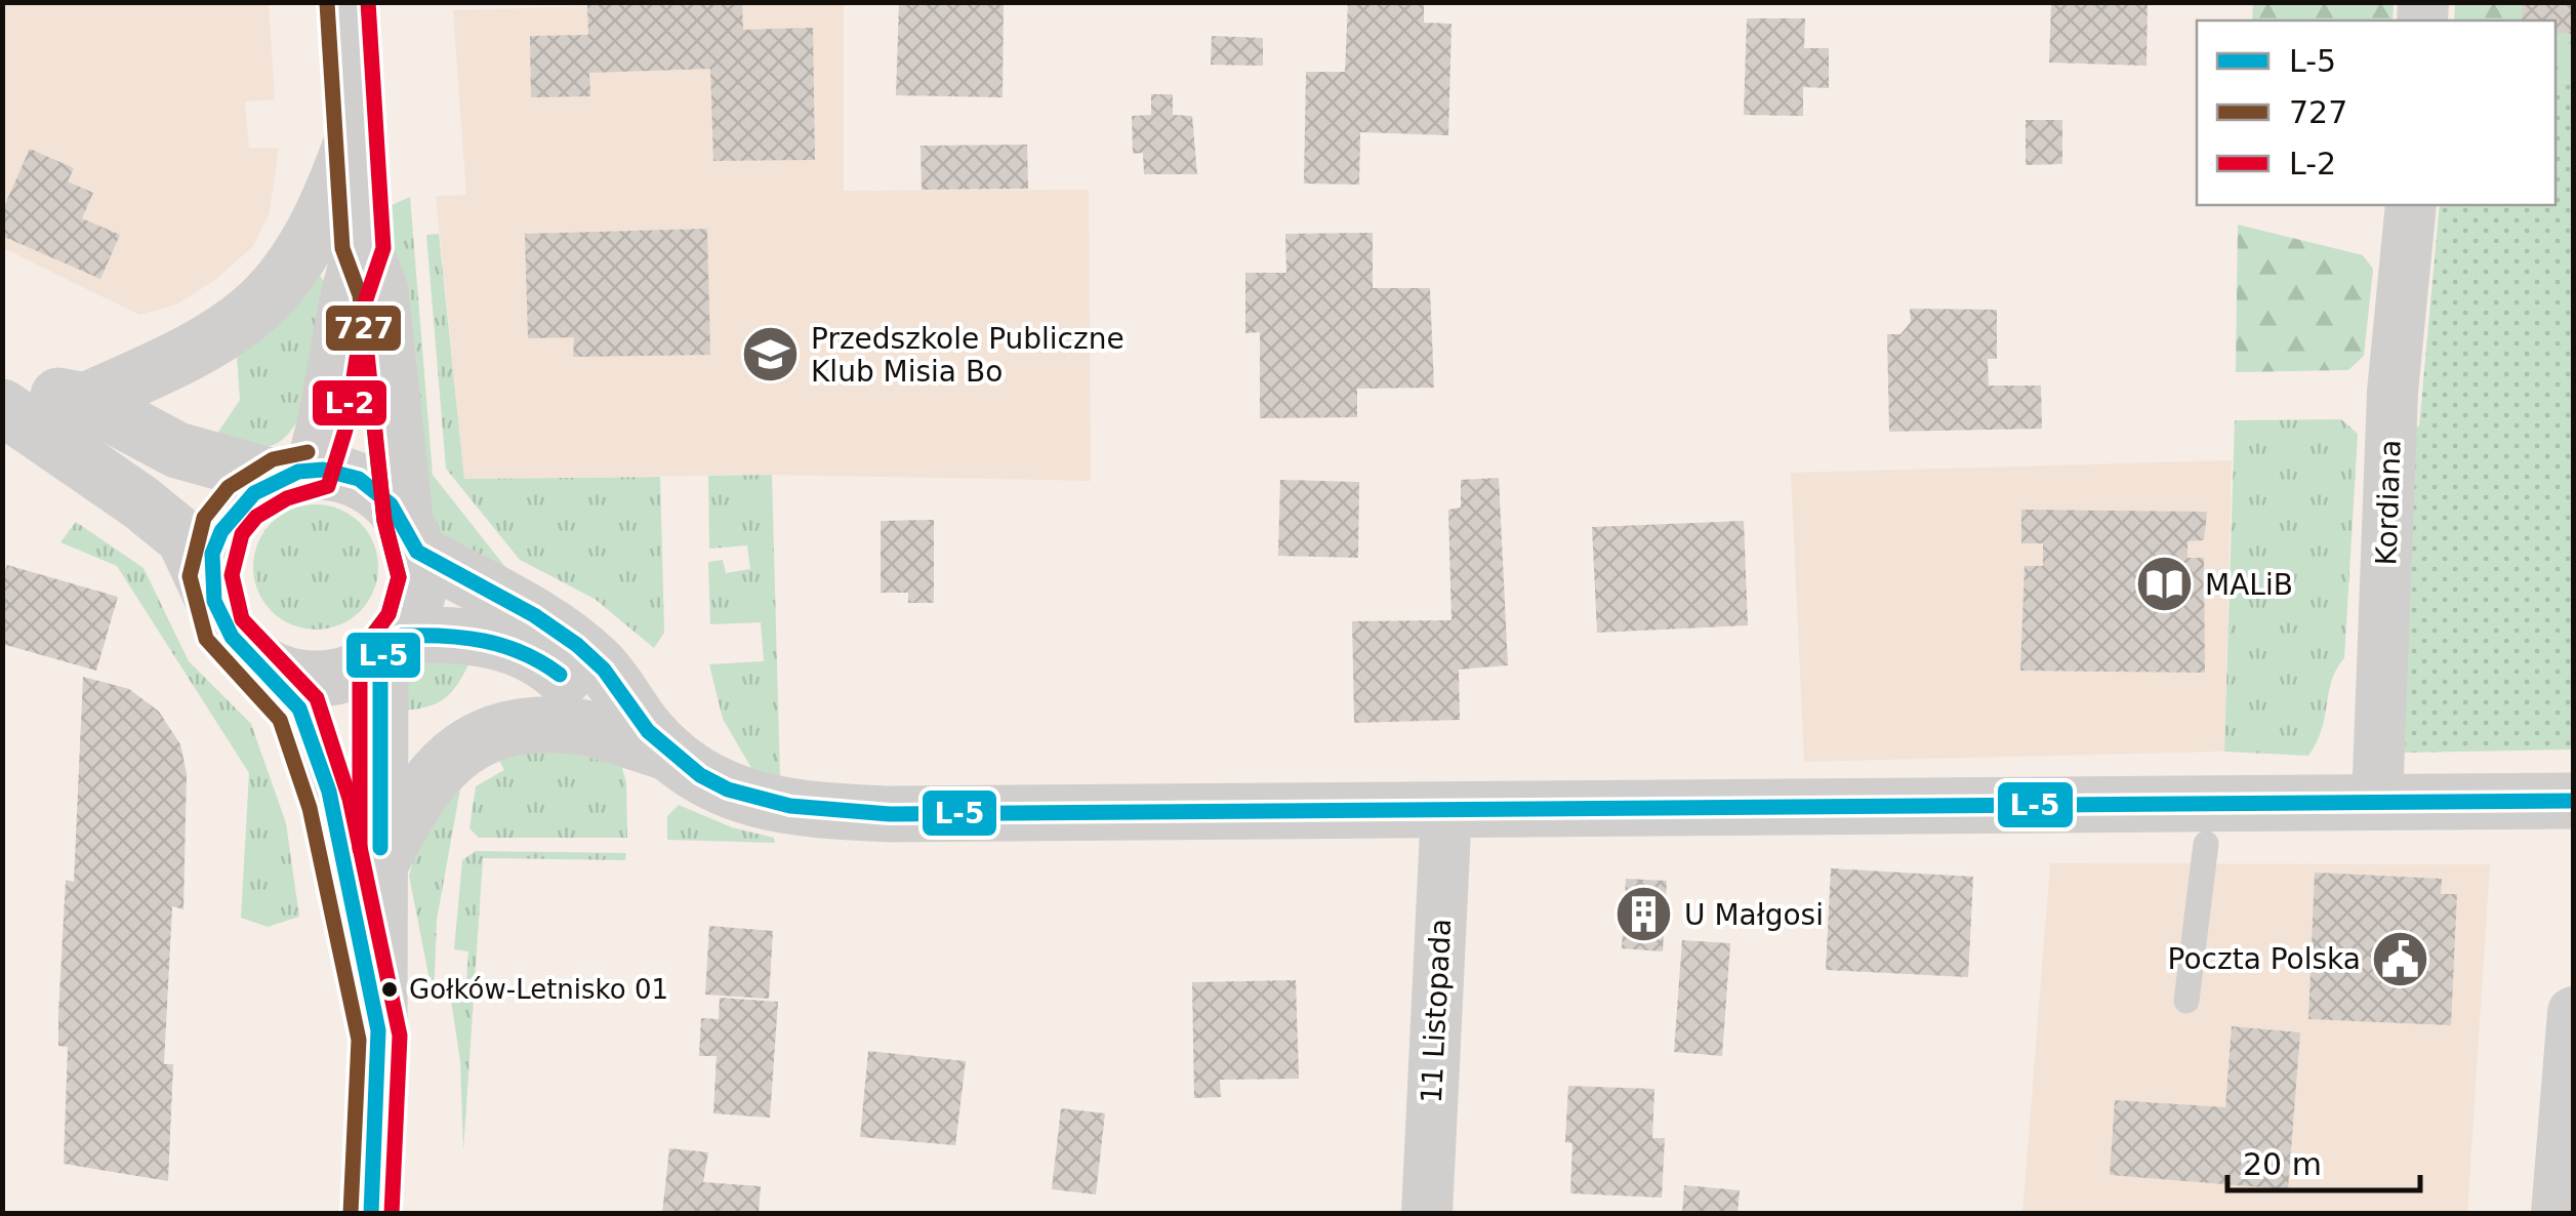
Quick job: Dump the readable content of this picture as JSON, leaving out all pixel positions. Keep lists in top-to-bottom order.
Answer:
{
  "streets": {
    "street": ["Kordiana", "11 Listopada"]
  },
  "places": {
    "school or university": ["Przedszkole Publiczne Klub Misia Bo"],
    "library": ["MALiB"],
    "building": ["U Małgosi"],
    "public building": ["Poczta Polska"],
    "other": ["Gołków-Letnisko 01"]
  },
  "lines": ["transit line L-2", "transit line 727", "transit line L-5"],
  "legend": ["L-5", "727", "L-2"],
  "scale_bar": "20 m"
}
